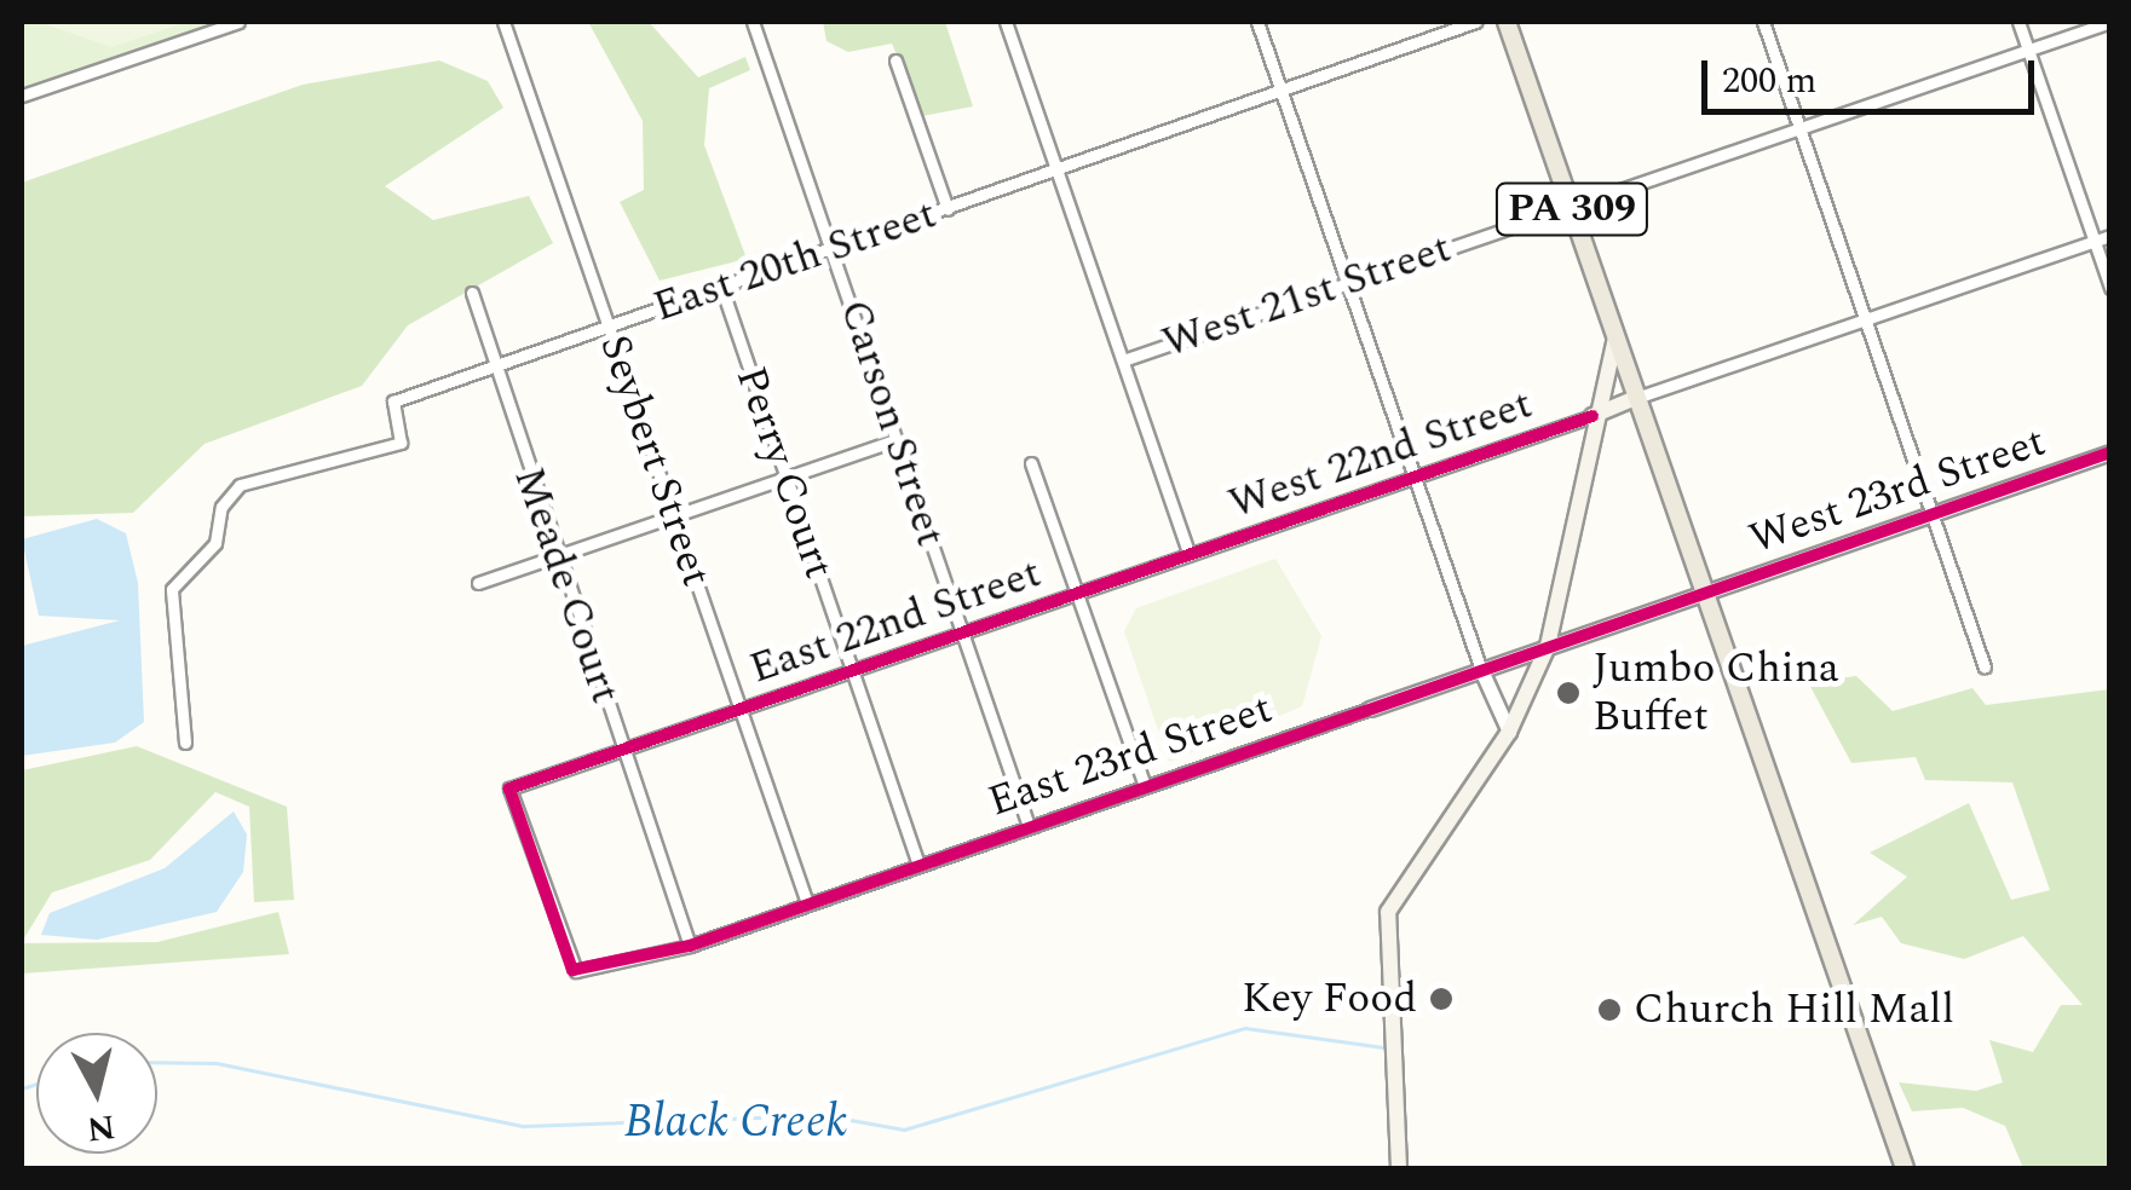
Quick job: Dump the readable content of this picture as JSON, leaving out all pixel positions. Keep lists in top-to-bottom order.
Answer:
{
  "streets": {
    "main road": ["PA 309", "West 22nd Street"],
    "street": [
      "East 20th Street",
      "West 21st Street",
      "Carson Street",
      "Seybert Street",
      "Perry Court",
      "West 23rd Street",
      "Meade Court",
      "East 22nd Street",
      "East 23rd Street"
    ]
  },
  "crossings": [
    ["PA 309", "West 21st Street"],
    ["PA 309", "West 22nd Street"],
    ["PA 309", "West 23rd Street"],
    ["PA 309", "East 23rd Street"],
    ["East 20th Street", "Carson Street"],
    ["East 20th Street", "Seybert Street"],
    ["East 20th Street", "Perry Court"],
    ["East 20th Street", "Meade Court"],
    ["Carson Street", "East 22nd Street"],
    ["Carson Street", "East 23rd Street"],
    ["West 22nd Street", "East 22nd Street"],
    ["Seybert Street", "East 22nd Street"],
    ["Seybert Street", "East 23rd Street"],
    ["Perry Court", "East 22nd Street"],
    ["Perry Court", "East 23rd Street"],
    ["West 23rd Street", "East 23rd Street"],
    ["Meade Court", "East 22nd Street"],
    ["Meade Court", "East 23rd Street"],
    ["East 22nd Street", "East 23rd Street"]
  ],
  "water": ["Black Creek"],
  "places": ["Jumbo China Buffet", "Key Food", "Church Hill Mall"],
  "scale_bar": "200 m",
  "north": "bottom"
}
